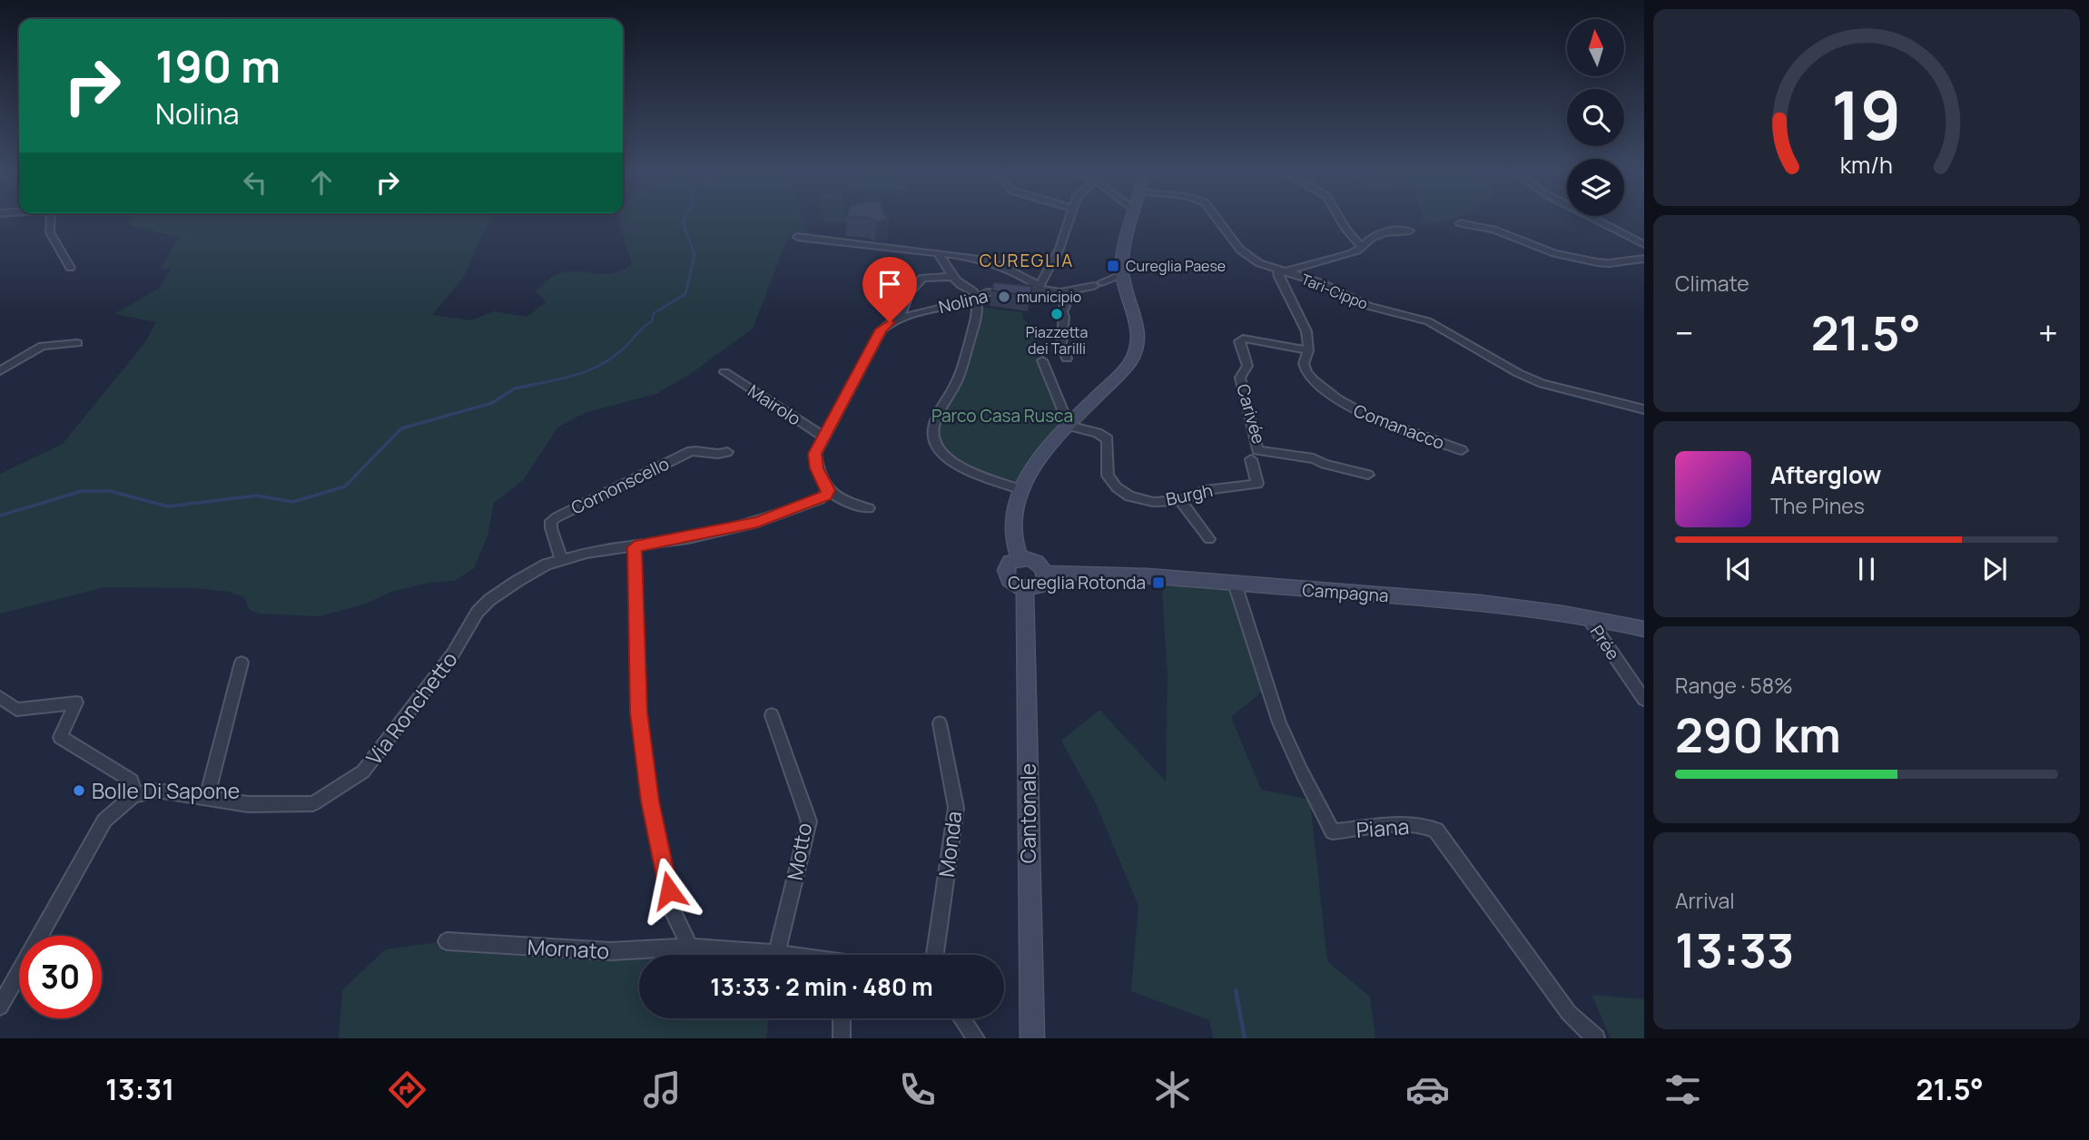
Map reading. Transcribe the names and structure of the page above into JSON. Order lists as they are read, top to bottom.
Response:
{
  "streets": {
    "street": [
      "Tarì-Cippo",
      "Nolina",
      "Mairolo",
      "Carivée",
      "Comanacco",
      "Cornonscello",
      "Burgh",
      "Campagna",
      "Prée",
      "Via Ronchetto",
      "Cantonale",
      "Piana",
      "Monda",
      "Motto",
      "Mornato"
    ]
  },
  "crossings": [
    ["Tarì-Cippo", "Comanacco"],
    ["Nolina", "Mairolo"],
    ["Carivée", "Comanacco"],
    ["Cornonscello", "Via Ronchetto"],
    ["Campagna", "Prée"],
    ["Campagna", "Cantonale"],
    ["Campagna", "Piana"],
    ["Motto", "Mornato"]
  ],
  "districts": ["CUREGLIA"],
  "parks": ["Parco Casa Rusca"],
  "places": {
    "transit": ["Cureglia Paese", "Cureglia Rotonda"],
    "other": ["municipio", "Piazzetta dei Tarilli", "Bolle Di Sapone"]
  },
  "north": "top",
  "page": {
    "turn": ["190 m", "Nolina"],
    "tile": [
      "Climate",
      ["Range · 58%", "290 km"],
      ["Arrival", "13:33"]
    ],
    "heat": ["−", "21.5°", "+"],
    "song": ["Afterglow", "The Pines"],
    "limit": "30",
    "trip": "13:33 · 2 min · 480 m",
    "tabs": ["13:31", "21.5°"],
    "gauge": ["19", "km/h"]
  }
}
